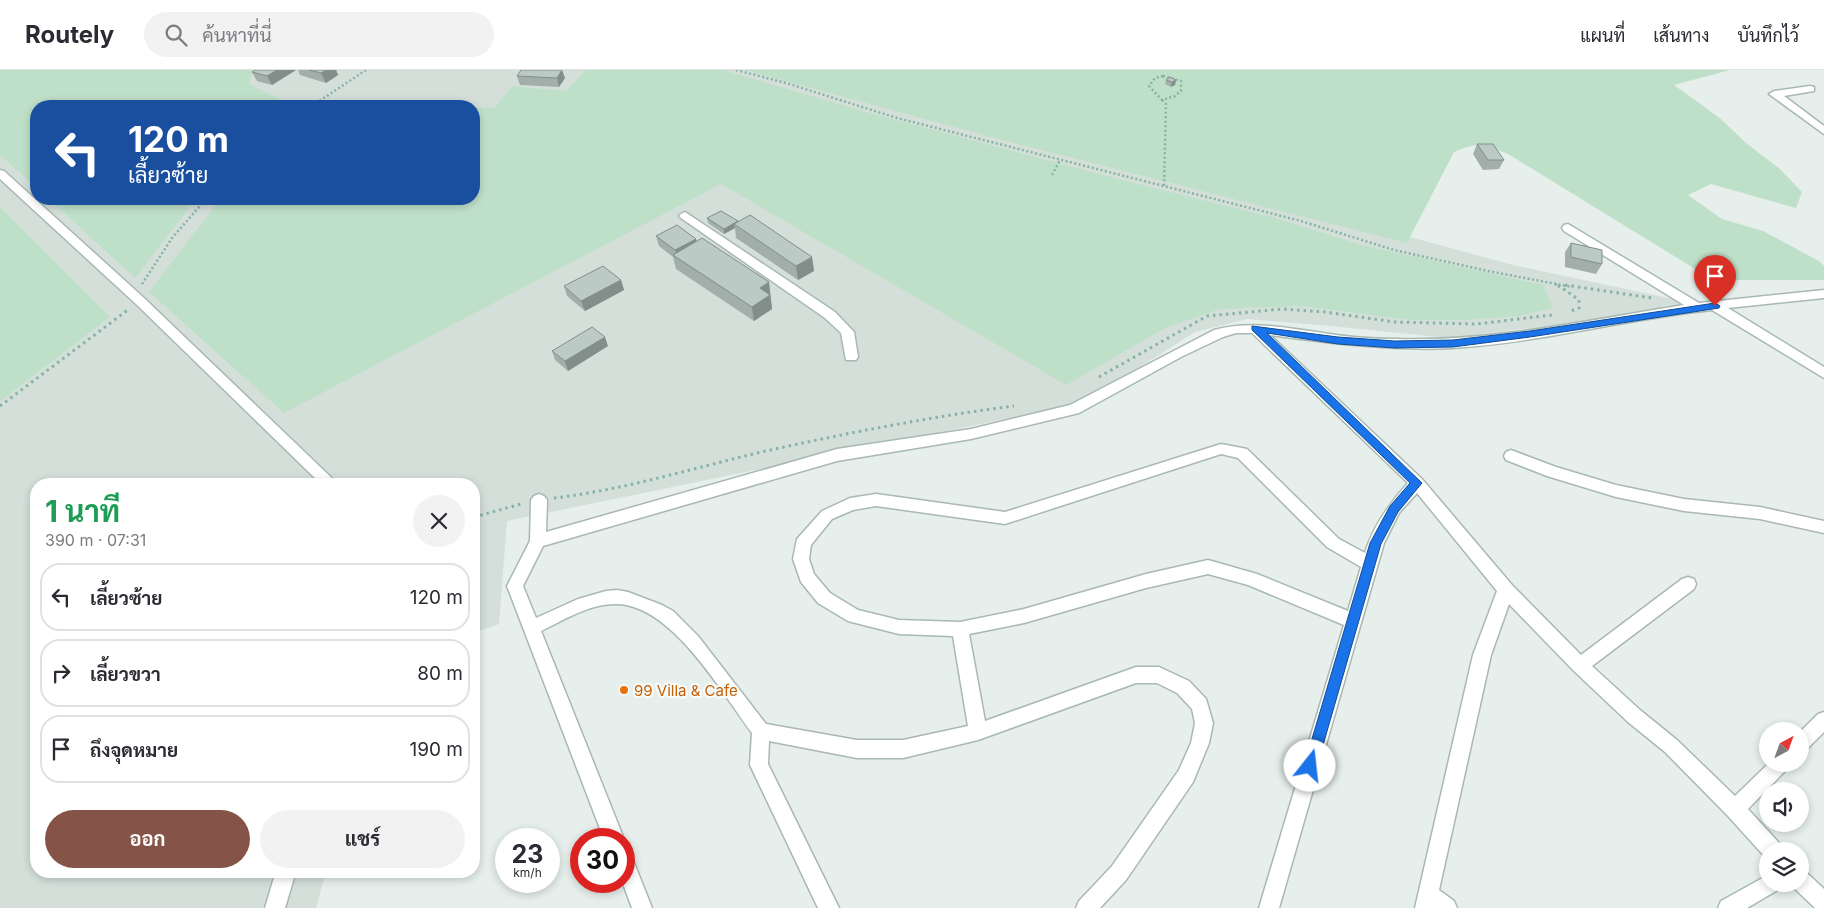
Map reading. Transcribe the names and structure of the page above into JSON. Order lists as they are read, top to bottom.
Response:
{
  "places": ["99 Villa & Cafe"],
  "north": "top right",
  "page": {
    "header": "Routely",
    "search": "ค้นหาที่นี่",
    "nav": ["แผนที่", "เส้นทาง", "บันทึกไว้"],
    "turn": ["120 m", "เลี้ยวซ้าย"],
    "heading": ["1 นาที", "390 m · 07:31"],
    "list": [
      {
        "name": "เลี้ยวซ้าย",
        "value": "120 m"
      },
      {
        "name": "เลี้ยวขวา",
        "value": "80 m"
      },
      {
        "name": "ถึงจุดหมาย",
        "value": "190 m"
      }
    ],
    "buttons": ["ออก", "แชร์"],
    "speed": "23 km/h",
    "limit": "30"
  }
}
